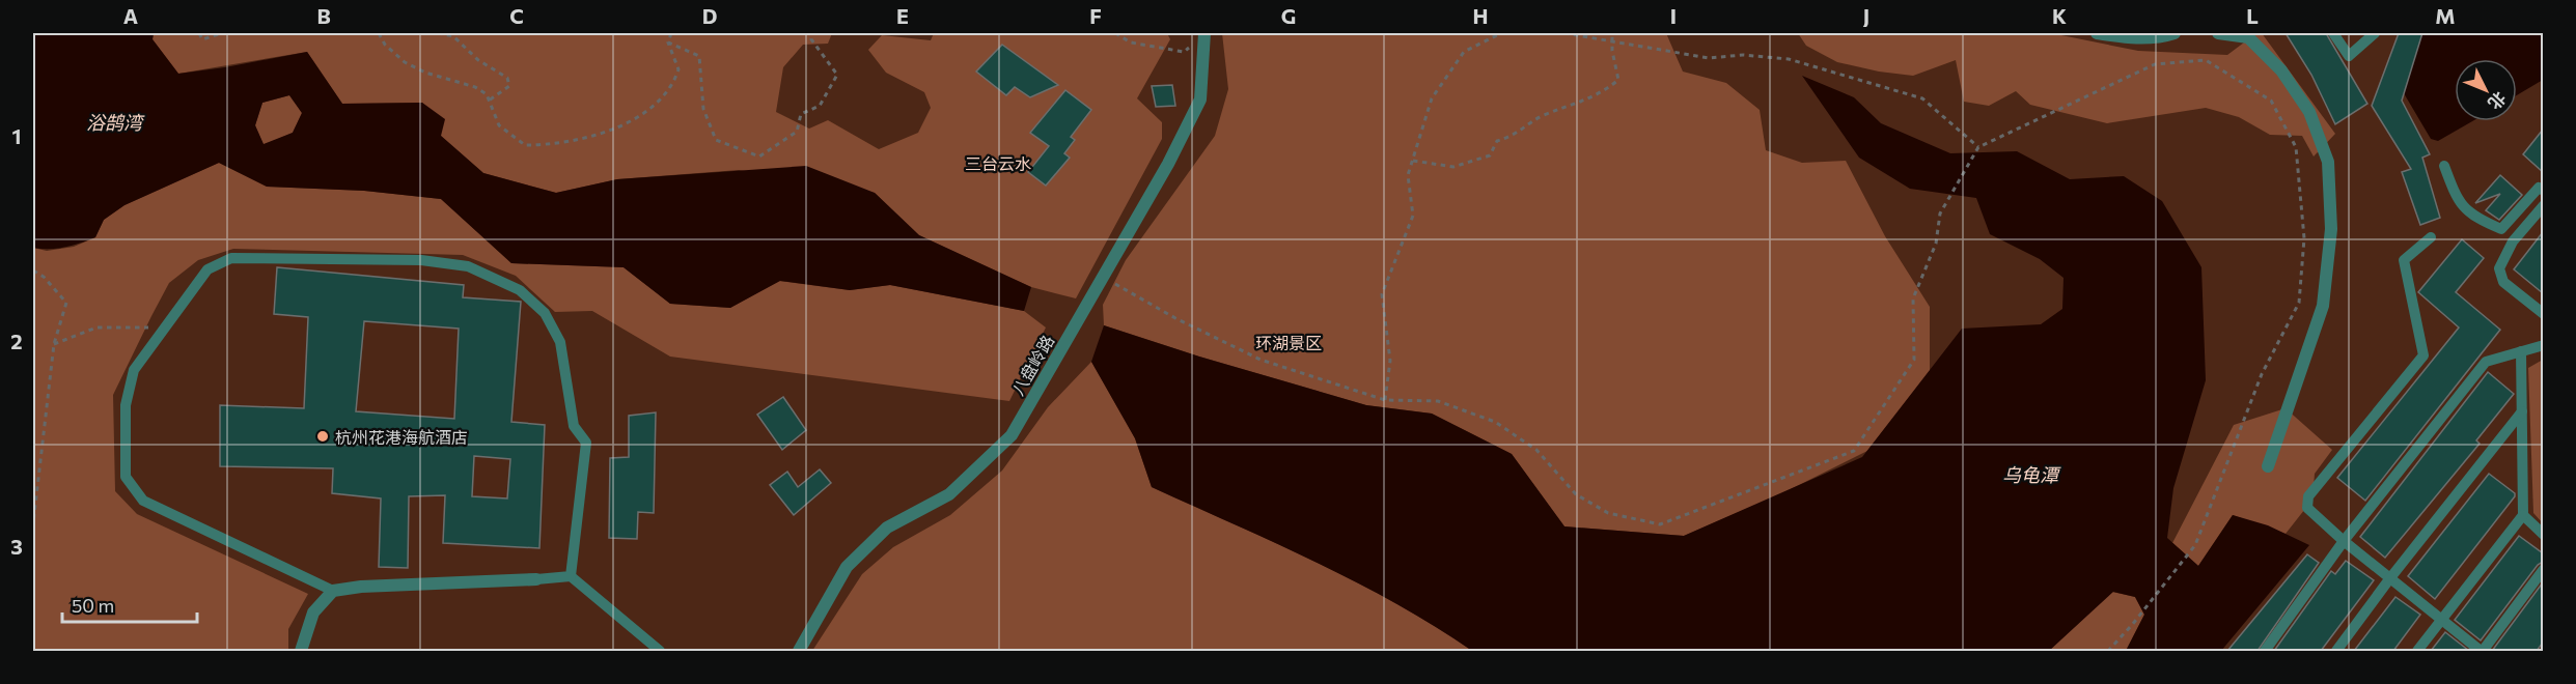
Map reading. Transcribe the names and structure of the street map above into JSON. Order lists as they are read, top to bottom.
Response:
{
  "streets": {
    "street": ["八盘岭路"]
  },
  "water": ["浴鹄湾", "乌龟潭"],
  "parks": ["三台云水", "环湖景区"],
  "places": ["杭州花港海航酒店"],
  "scale_bar": "50 m",
  "north": "bottom right",
  "grid": {
    "columns": [
      "A",
      "B",
      "C",
      "D",
      "E",
      "F",
      "G",
      "H",
      "I",
      "J",
      "K",
      "L",
      "M"
    ],
    "rows": ["1", "2", "3"]
  }
}
